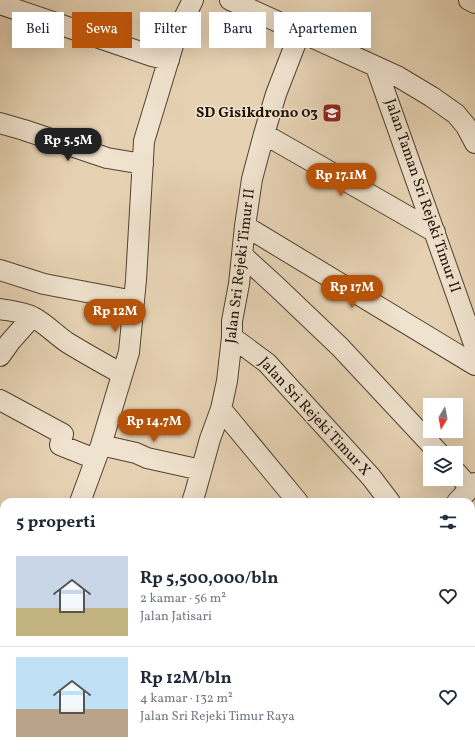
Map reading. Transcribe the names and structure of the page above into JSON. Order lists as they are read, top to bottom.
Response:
{
  "streets": {
    "street": ["Jalan Taman Sri Rejeki Timur II", "Jalan Sri Rejeki Timur II", "Jalan Sri Rejeki Timur X"]
  },
  "crossings": [
    ["Jalan Sri Rejeki Timur II", "Jalan Sri Rejeki Timur X"]
  ],
  "places": {
    "school or university": ["SD Gisikdrono 03"]
  },
  "north": "bottom",
  "page": {
    "chip": [
      "Beli",
      "Sewa",
      "Filter",
      "Baru",
      "Apartemen"
    ],
    "price": [
      "Rp 5.5M",
      "Rp 17.1M",
      "Rp 17M",
      "Rp 12M",
      "Rp 14.7M"
    ],
    "heading": "5 properti",
    "list": [
      {
        "name": "Rp 5,500,000/bln",
        "note": "2 kamar · 56 m² · Jalan Jatisari"
      },
      {
        "name": "Rp 12M/bln",
        "note": "4 kamar · 132 m² · Jalan Sri Rejeki Timur Raya"
      }
    ]
  }
}
